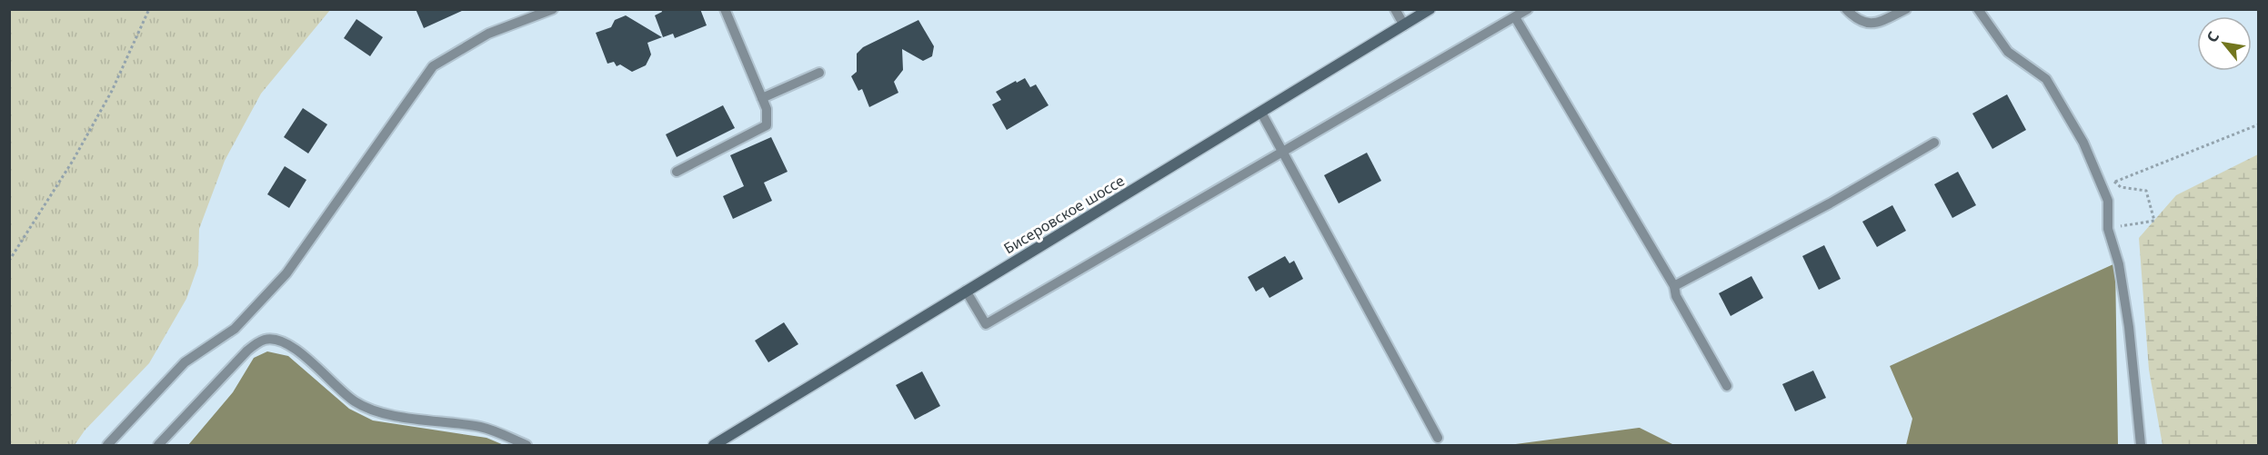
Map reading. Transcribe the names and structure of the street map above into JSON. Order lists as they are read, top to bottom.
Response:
{
  "streets": {
    "main road": ["Бисеровское шоссе"]
  },
  "north": "top left"
}
